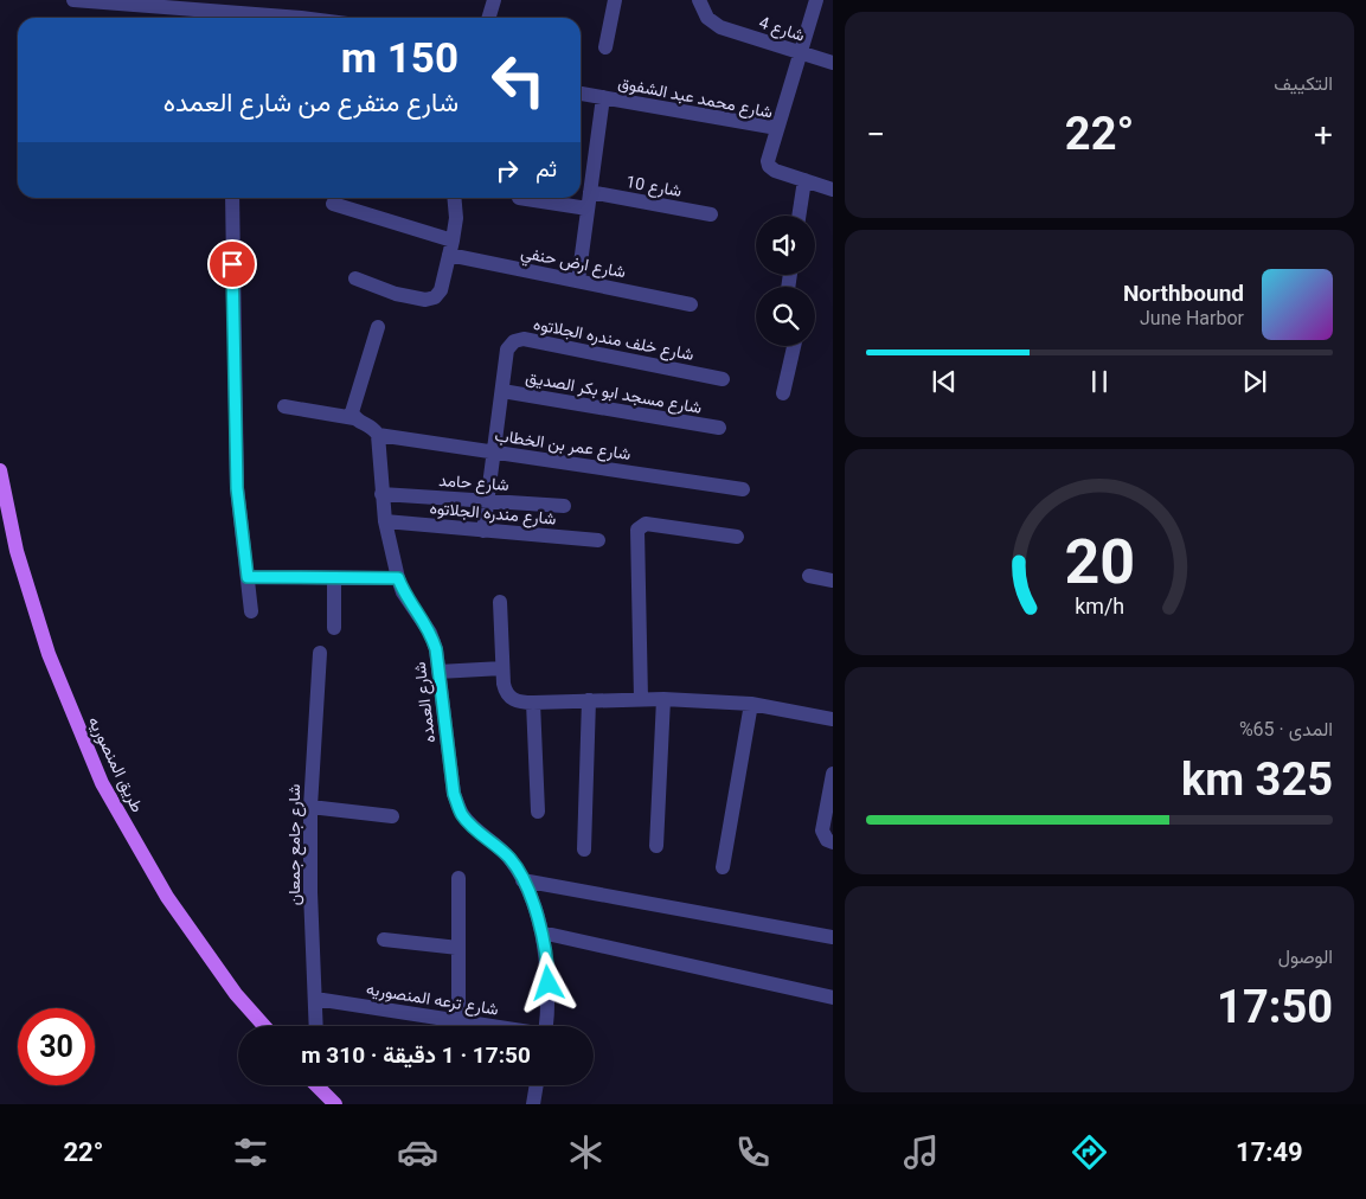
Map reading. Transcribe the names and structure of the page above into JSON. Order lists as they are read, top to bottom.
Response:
{
  "streets": {
    "main road": ["طريق المنصوريه"],
    "street": [
      "شارع 4",
      "شارع محمد عبد الشفوق",
      "شارع 10",
      "شارع ارض حنفي",
      "شارع خلف مندره الجلاتوه",
      "شارع مسجد ابو بكر الصديق",
      "شارع عمر بن الخطاب",
      "شارع حامد",
      "شارع مندره الجلاتوه",
      "شارع العمده",
      "شارع جامع جمعان",
      "شارع ترعه المنصوريه"
    ]
  },
  "crossings": [
    ["شارع خلف مندره الجلاتوه", "شارع مسجد ابو بكر الصديق"],
    ["شارع خلف مندره الجلاتوه", "شارع عمر بن الخطاب"],
    ["شارع خلف مندره الجلاتوه", "شارع حامد"],
    ["شارع خلف مندره الجلاتوه", "شارع مندره الجلاتوه"],
    ["شارع عمر بن الخطاب", "شارع العمده"],
    ["شارع حامد", "شارع العمده"],
    ["شارع مندره الجلاتوه", "شارع العمده"],
    ["شارع جامع جمعان", "شارع ترعه المنصوريه"]
  ],
  "page": {
    "tile": [
      "التكييف",
      ["المدى · 65%", "325 km"],
      ["الوصول", "17:50"]
    ],
    "turn": ["150 m", "شارع متفرع من شارع العمده"],
    "heat": ["−", "22°", "+"],
    "then": "ثم",
    "song": ["Northbound", "June Harbor"],
    "limit": "30",
    "trip": "17:50 · 1 دقيقة · 310 m",
    "tabs": ["17:49", "22°"],
    "gauge": ["20", "km/h"]
  }
}
